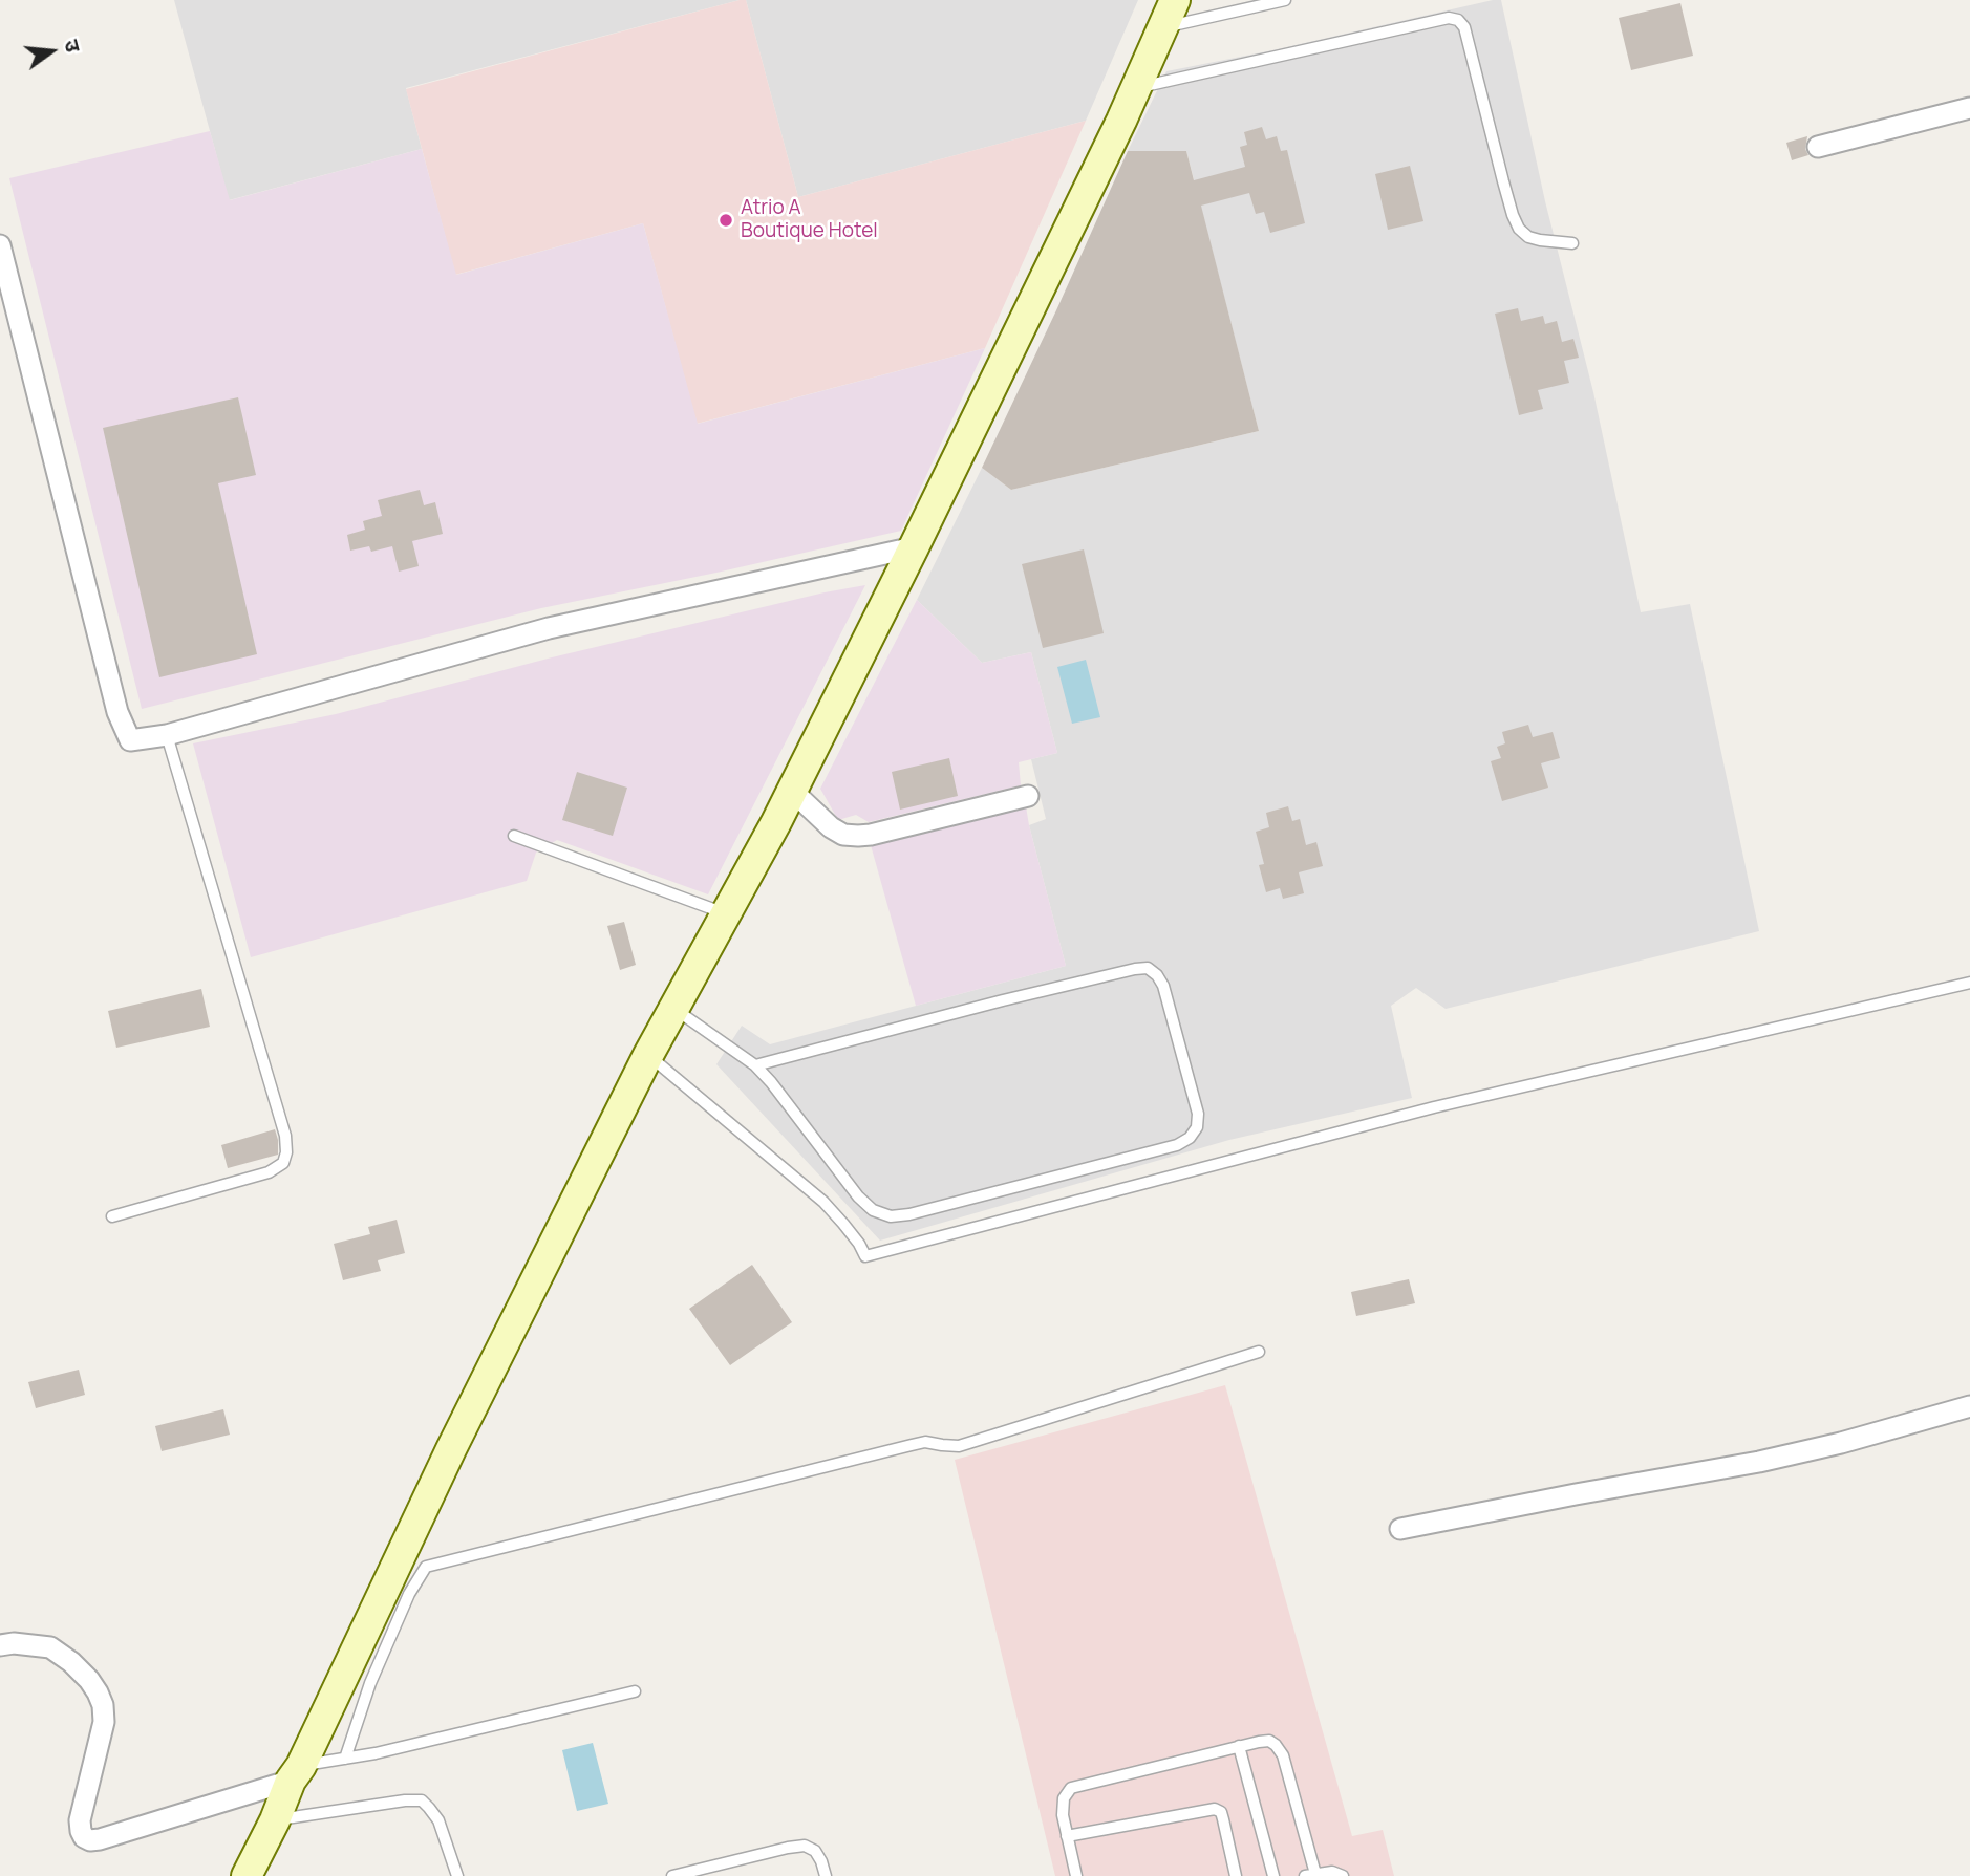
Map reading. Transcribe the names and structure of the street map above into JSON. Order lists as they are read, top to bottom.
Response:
{
  "places": ["Atrio A Boutique Hotel"],
  "north": "right"
}
